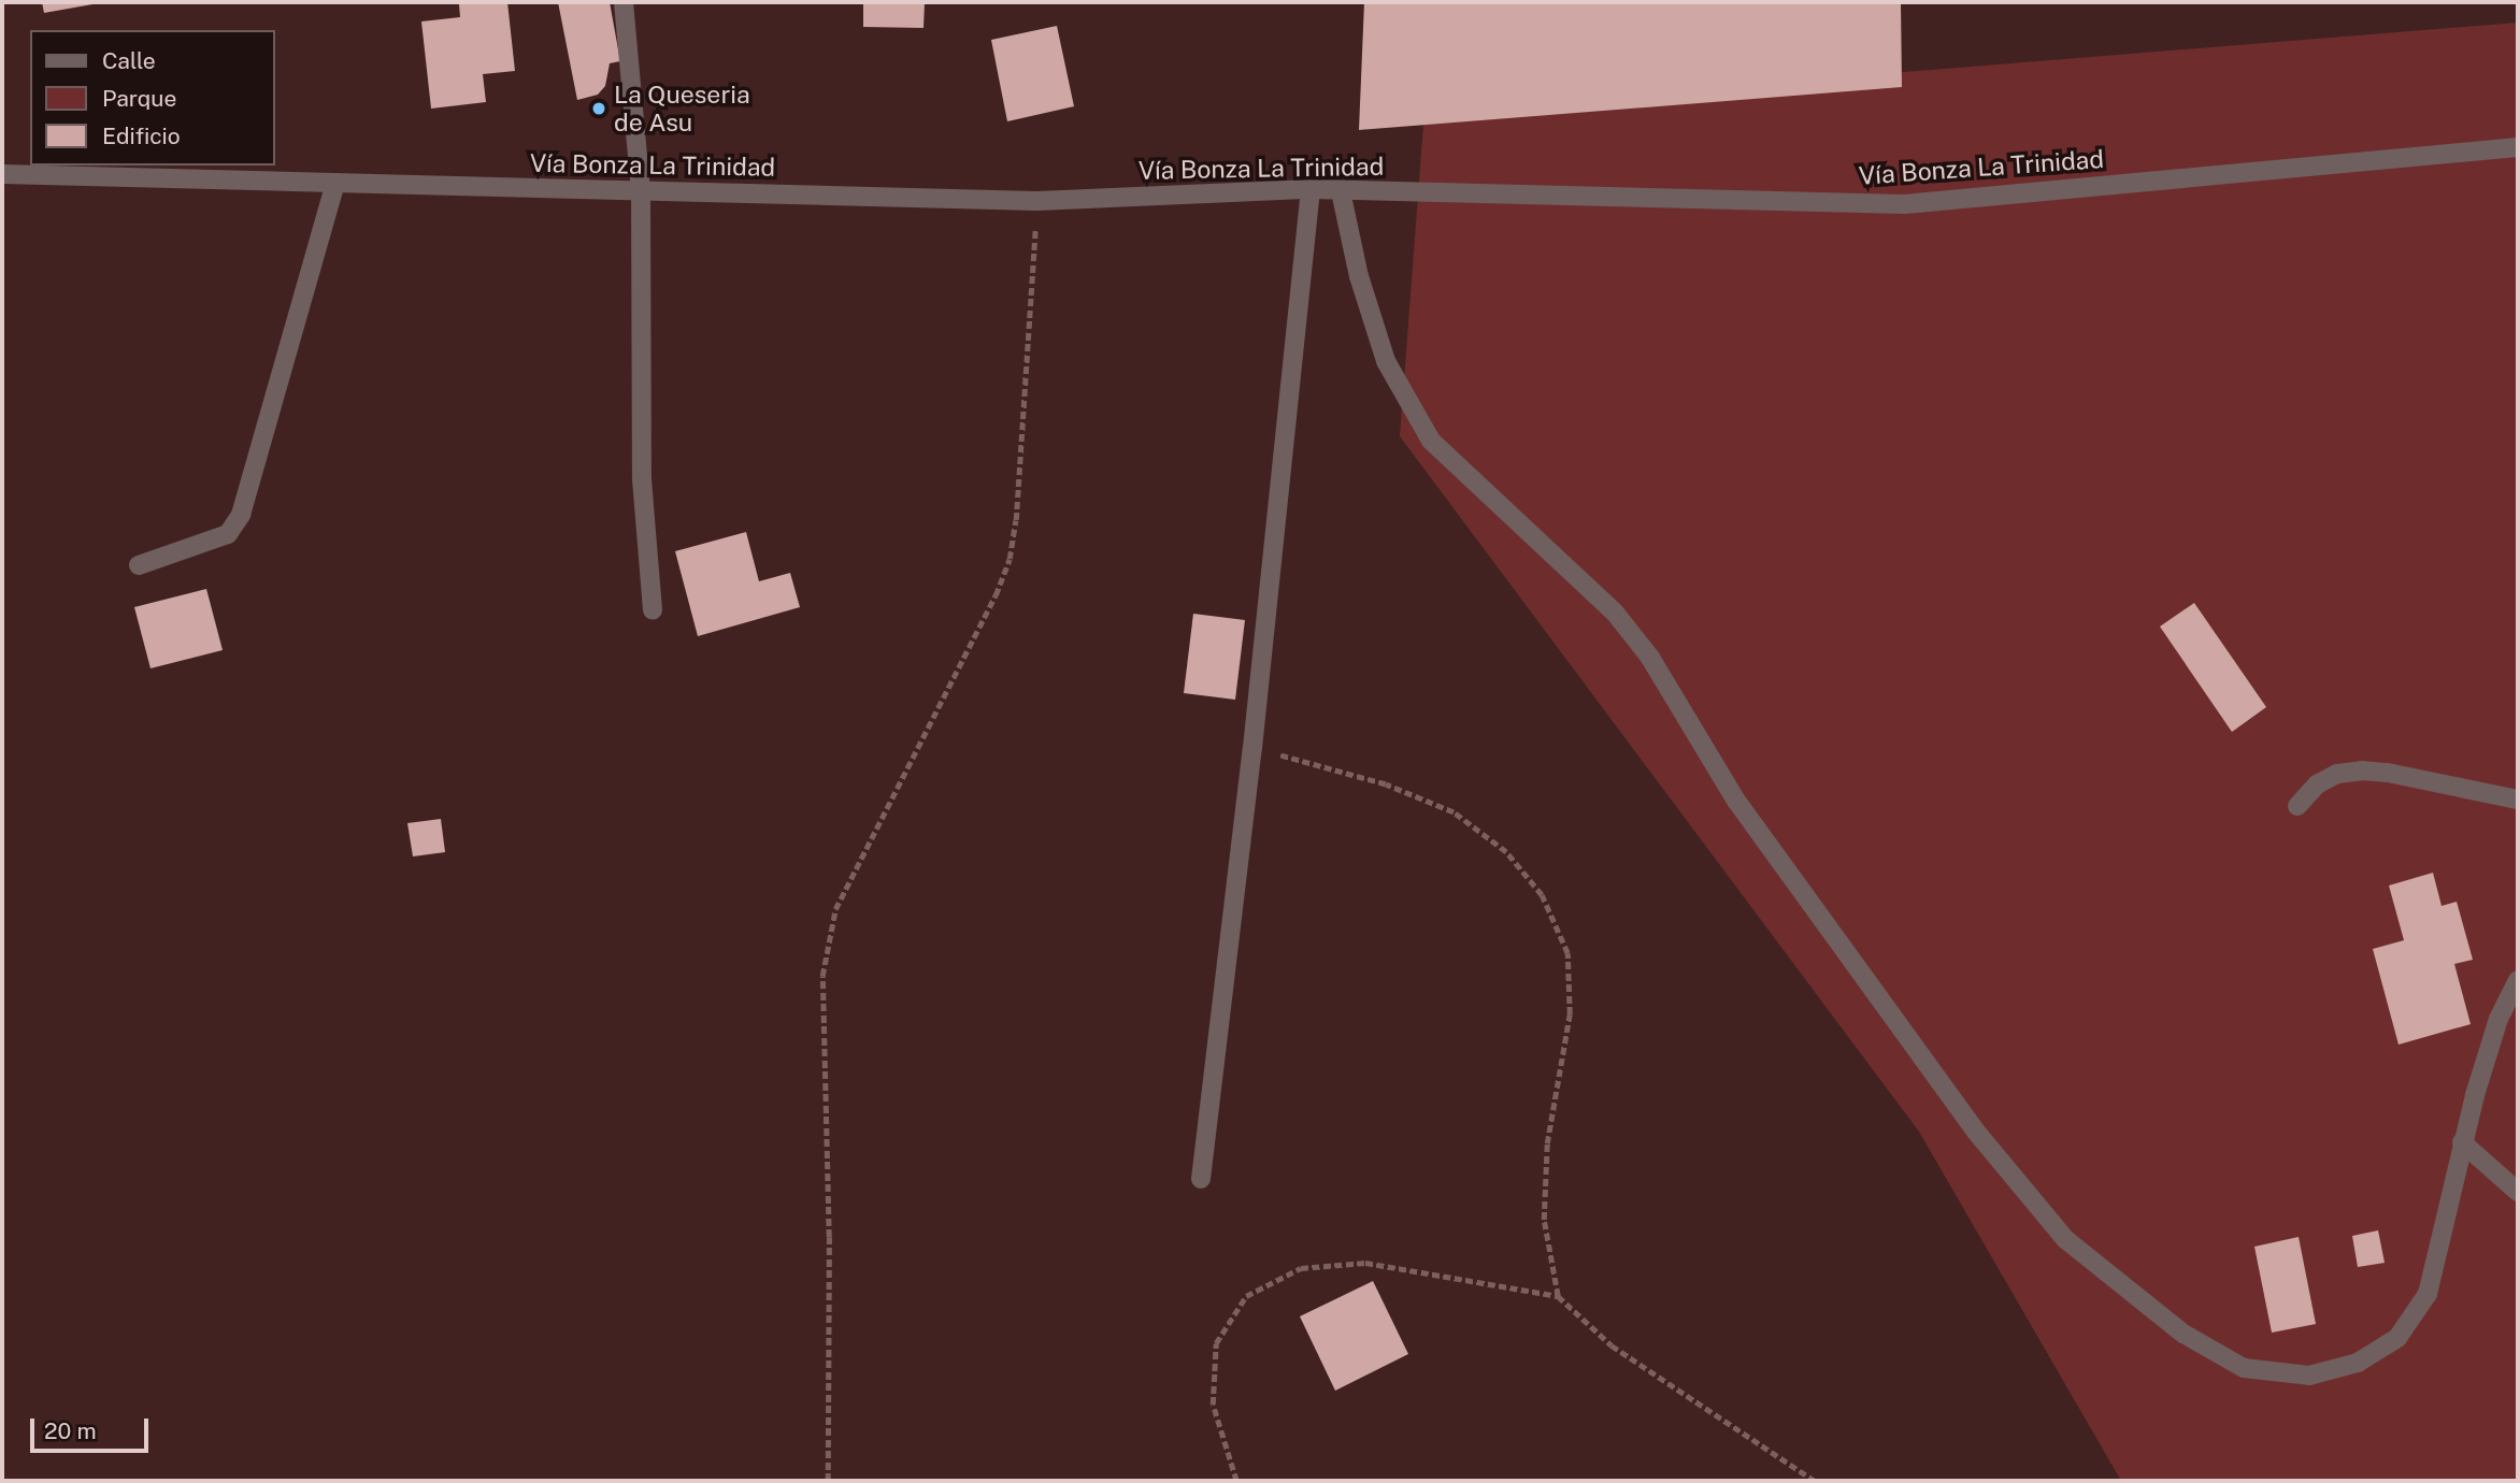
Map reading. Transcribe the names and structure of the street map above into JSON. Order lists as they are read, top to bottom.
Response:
{
  "streets": {
    "street": ["Vía Bonza La Trinidad"]
  },
  "places": ["La Queseria de Asu"],
  "legend": ["Calle", "Parque", "Edificio"],
  "scale_bar": "20 m"
}
